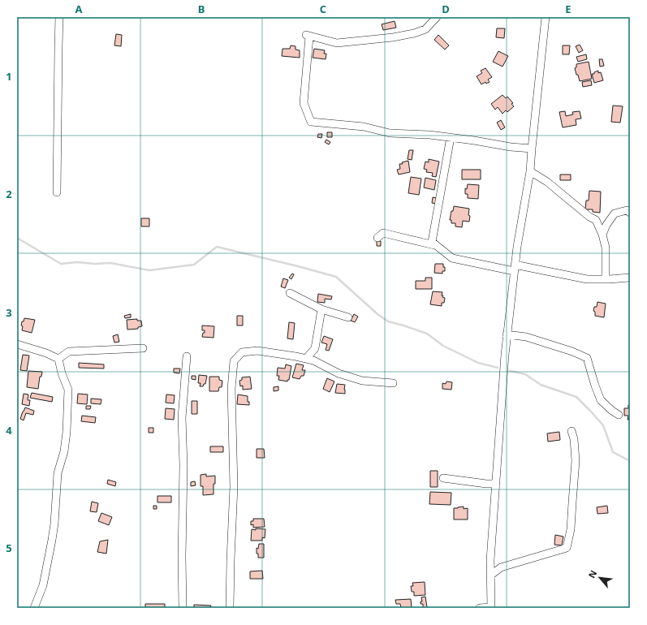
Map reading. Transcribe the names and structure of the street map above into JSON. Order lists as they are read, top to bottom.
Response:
{
  "north": "top left",
  "grid": {
    "columns": [
      "A",
      "B",
      "C",
      "D",
      "E"
    ],
    "rows": [
      "1",
      "2",
      "3",
      "4",
      "5"
    ]
  }
}
